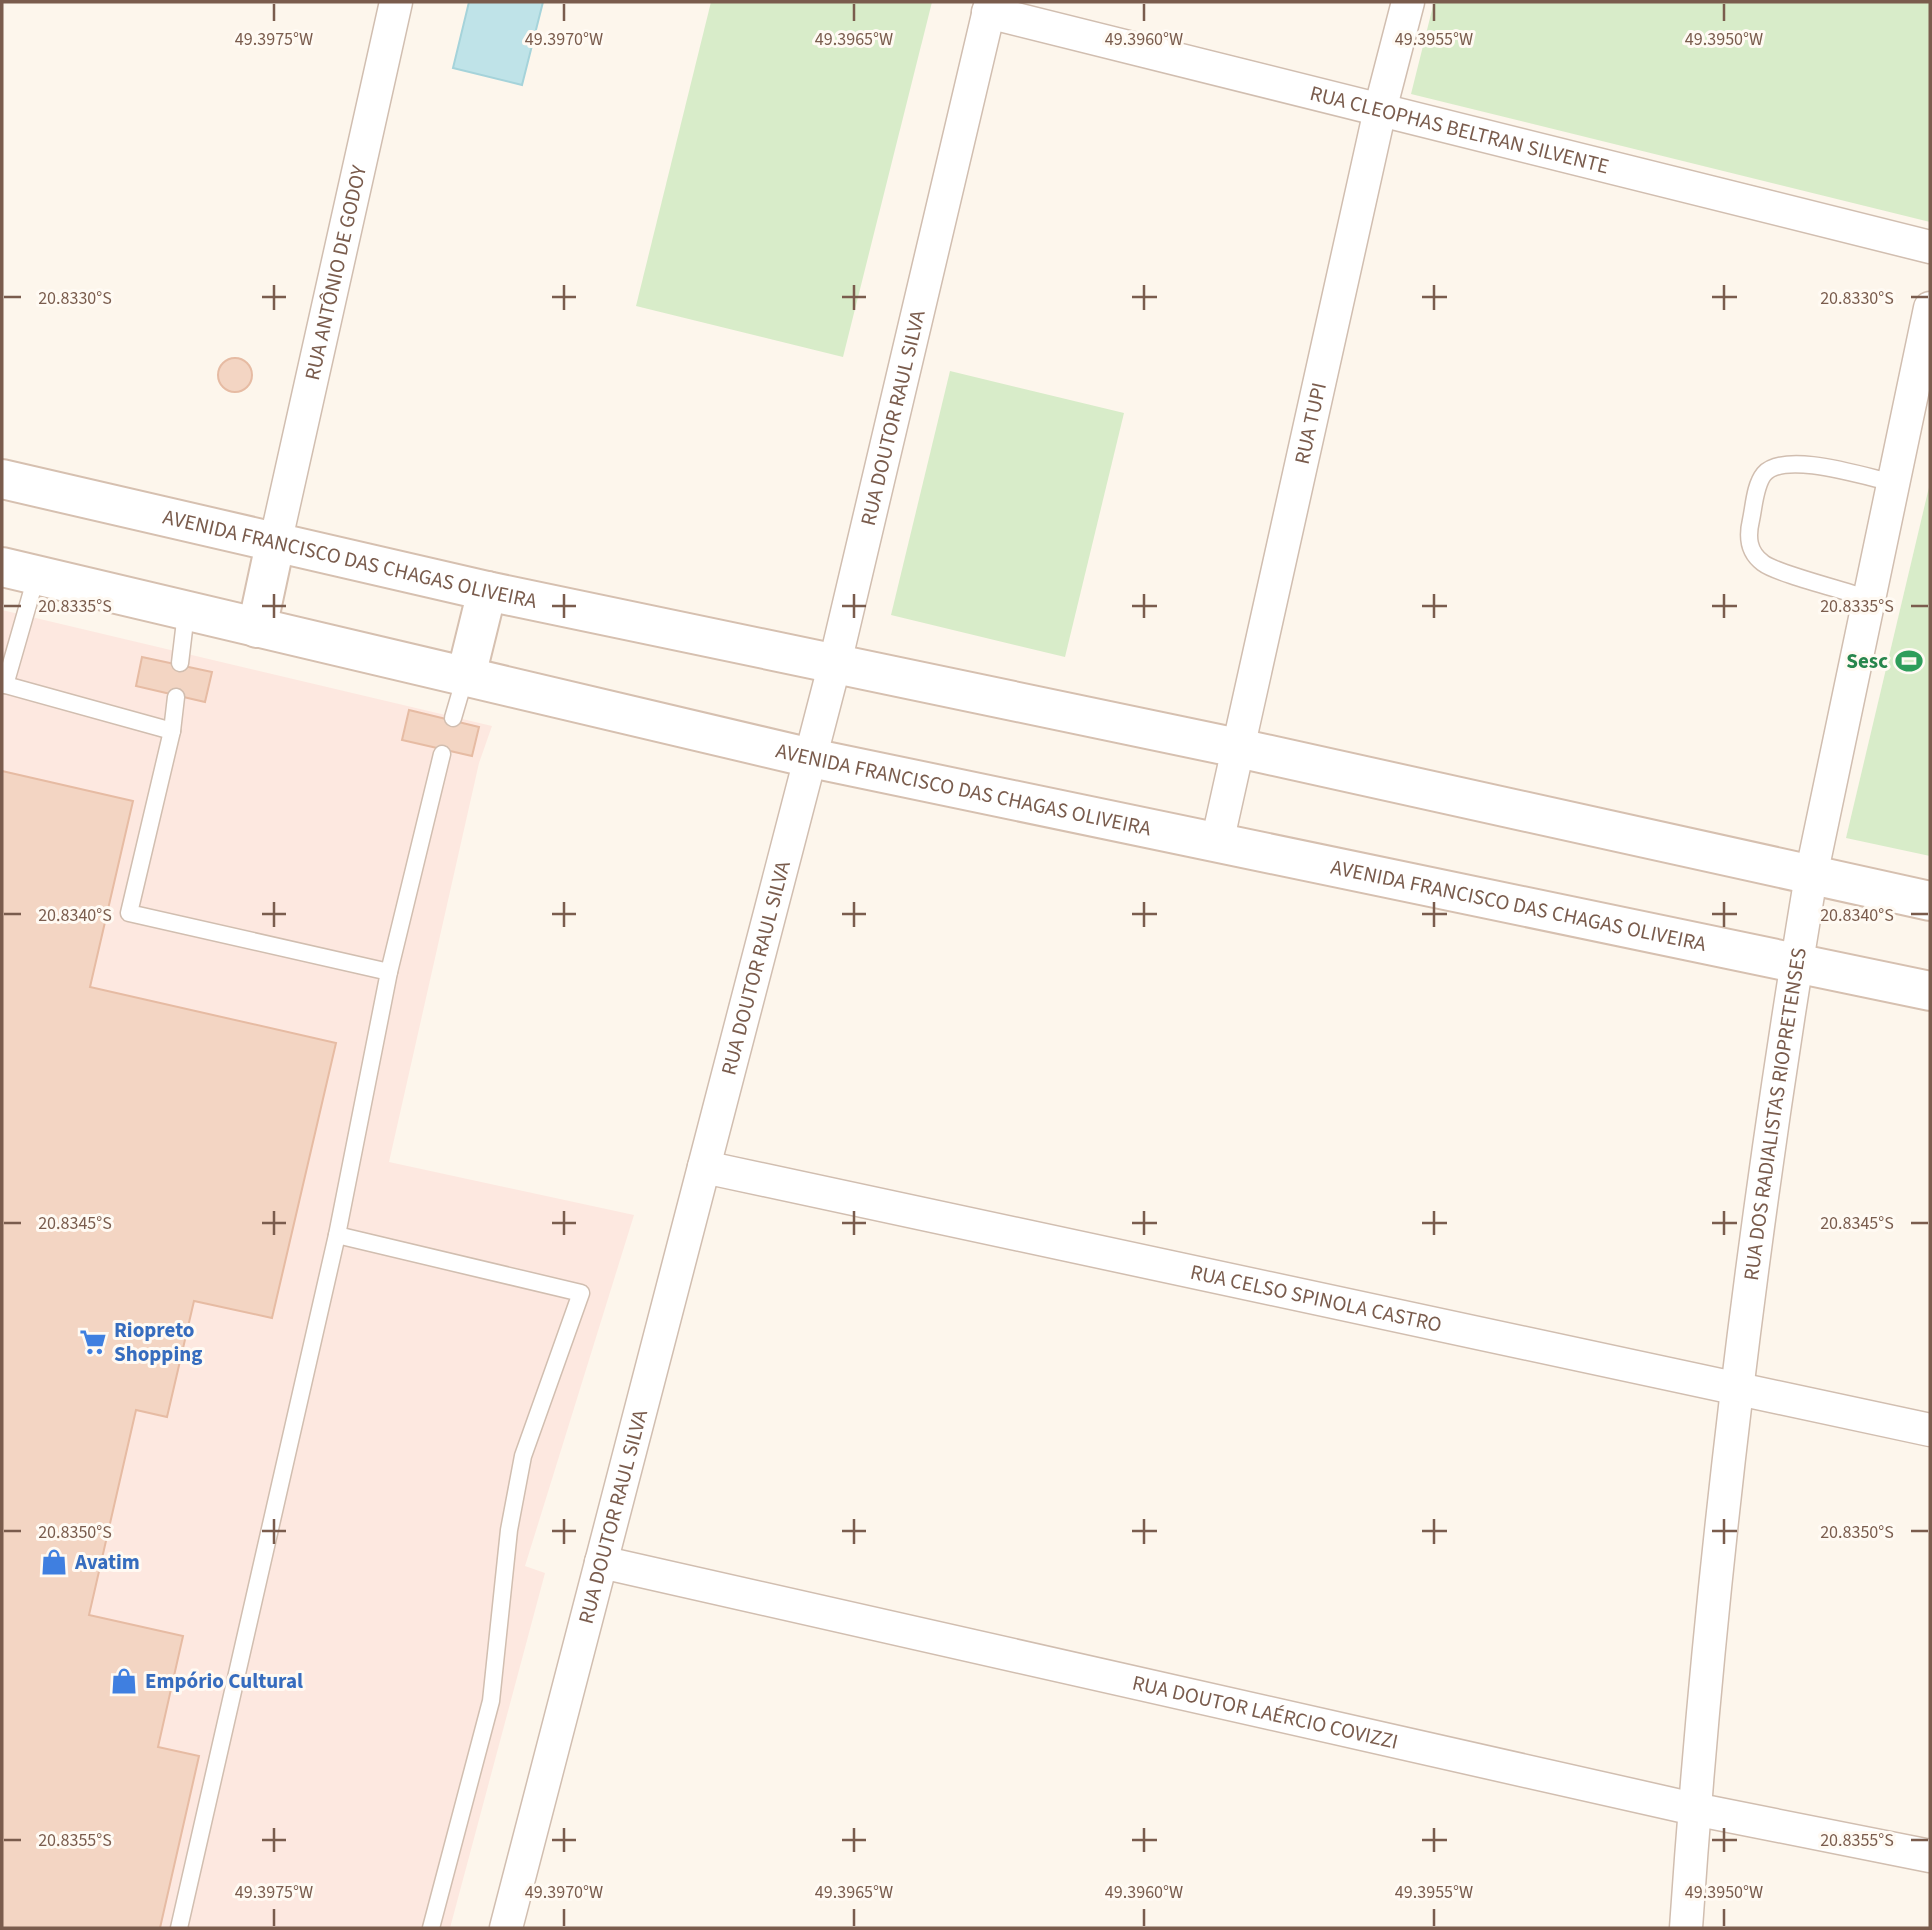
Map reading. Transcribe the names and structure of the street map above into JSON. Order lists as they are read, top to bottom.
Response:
{
  "streets": {
    "main road": ["AVENIDA FRANCISCO DAS CHAGAS OLIVEIRA"],
    "street": [
      "RUA CLEOPHAS BELTRAN SILVENTE",
      "RUA ANTÔNIO DE GODOY",
      "RUA DOUTOR RAUL SILVA",
      "RUA TUPI",
      "RUA DOS RADIALISTAS RIOPRETENSES",
      "RUA CELSO SPINOLA CASTRO",
      "RUA DOUTOR LAÉRCIO COVIZZI"
    ]
  },
  "crossings": [
    ["RUA CLEOPHAS BELTRAN SILVENTE", "RUA DOUTOR RAUL SILVA"],
    ["RUA CLEOPHAS BELTRAN SILVENTE", "RUA TUPI"],
    ["RUA ANTÔNIO DE GODOY", "AVENIDA FRANCISCO DAS CHAGAS OLIVEIRA"],
    ["RUA DOUTOR RAUL SILVA", "AVENIDA FRANCISCO DAS CHAGAS OLIVEIRA"],
    ["RUA DOUTOR RAUL SILVA", "RUA CELSO SPINOLA CASTRO"],
    ["RUA DOUTOR RAUL SILVA", "RUA DOUTOR LAÉRCIO COVIZZI"],
    ["RUA TUPI", "AVENIDA FRANCISCO DAS CHAGAS OLIVEIRA"],
    ["AVENIDA FRANCISCO DAS CHAGAS OLIVEIRA", "RUA DOS RADIALISTAS RIOPRETENSES"],
    ["RUA DOS RADIALISTAS RIOPRETENSES", "RUA CELSO SPINOLA CASTRO"],
    ["RUA DOS RADIALISTAS RIOPRETENSES", "RUA DOUTOR LAÉRCIO COVIZZI"]
  ],
  "places": {
    "sports": ["Sesc"],
    "supermarket": ["Riopreto Shopping"],
    "shop": ["Avatim", "Empório Cultural"]
  },
  "coordinates": [
    "49.3975°W",
    "49.3970°W",
    "49.3965°W",
    "49.3960°W",
    "49.3955°W",
    "49.3950°W",
    "20.8330°S",
    "20.8335°S",
    "20.8340°S",
    "20.8345°S",
    "20.8350°S",
    "20.8355°S"
  ]
}
